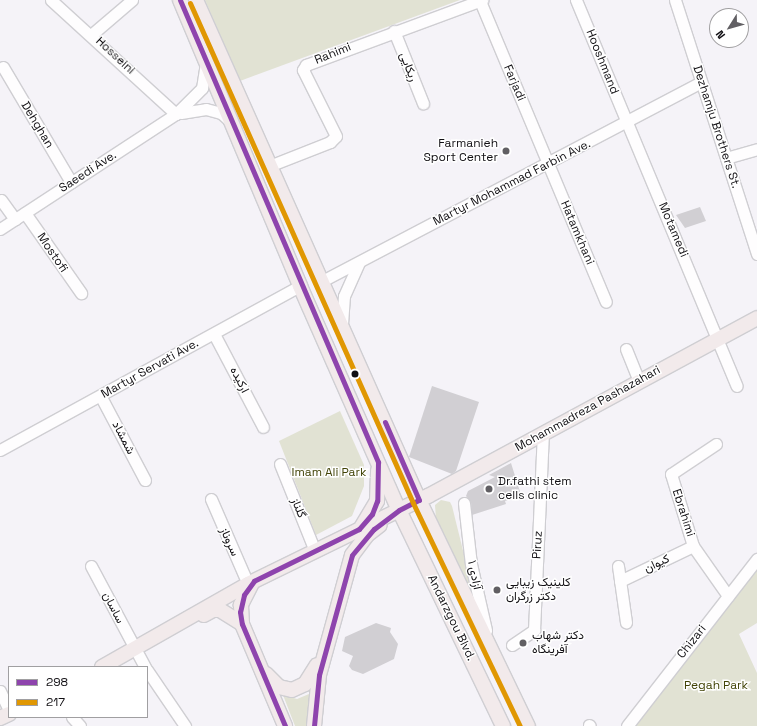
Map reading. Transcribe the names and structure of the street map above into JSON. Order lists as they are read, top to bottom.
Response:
{
  "streets": {
    "main road": ["Mohammadreza Pashazahari", "Andarzgou Blvd."],
    "street": [
      "Rahimi",
      "Hosseini",
      "Hooshmand",
      "ریکایی",
      "Farjadi",
      "Dehghan",
      "Dezhamju Brothers St.",
      "Saeedi Ave.",
      "Martyr Mohammad Farbin Ave.",
      "Motamedi",
      "Hatamkhani",
      "Mostofi",
      "Martyr Servati Ave.",
      "ارکیده",
      "شمشاد",
      "گلناز",
      "Ebrahimi",
      "سروناز",
      "Piruz",
      "کیوان",
      "آزادی ۱",
      "ساسان",
      "Chizari"
    ]
  },
  "crossings": [
    ["Rahimi", "ریکایی"],
    ["Rahimi", "Farjadi"],
    ["Rahimi", "Andarzgou Blvd."],
    ["Hosseini", "Saeedi Ave."],
    ["Hooshmand", "Martyr Mohammad Farbin Ave."],
    ["Hooshmand", "Motamedi"],
    ["Farjadi", "Martyr Mohammad Farbin Ave."],
    ["Farjadi", "Hatamkhani"],
    ["Dehghan", "Saeedi Ave."],
    ["Dezhamju Brothers St.", "Martyr Mohammad Farbin Ave."],
    ["Saeedi Ave.", "Mostofi"],
    ["Saeedi Ave.", "Andarzgou Blvd."],
    ["Martyr Mohammad Farbin Ave.", "Motamedi"],
    ["Martyr Mohammad Farbin Ave.", "Hatamkhani"],
    ["Martyr Mohammad Farbin Ave.", "Andarzgou Blvd."],
    ["Motamedi", "Mohammadreza Pashazahari"],
    ["Martyr Servati Ave.", "ارکیده"],
    ["Martyr Servati Ave.", "شمشاد"],
    ["Martyr Servati Ave.", "Andarzgou Blvd."],
    ["Mohammadreza Pashazahari", "Piruz"],
    ["Mohammadreza Pashazahari", "Andarzgou Blvd."],
    ["Ebrahimi", "کیوان"],
    ["Ebrahimi", "Chizari"],
    ["آزادی ۱", "Andarzgou Blvd."]
  ],
  "parks": ["Imam Ali Park", "Pegah Park"],
  "places": [
    "Farmanieh Sport Center",
    "Dr.fathi stem cells clinic",
    "کلینیک زیبایی دکتر زرگران",
    "دکتر شهاب آفرینگاه"
  ],
  "lines": ["transit line 298", "transit line 217"],
  "legend": ["298", "217"],
  "north": "bottom left"
}
